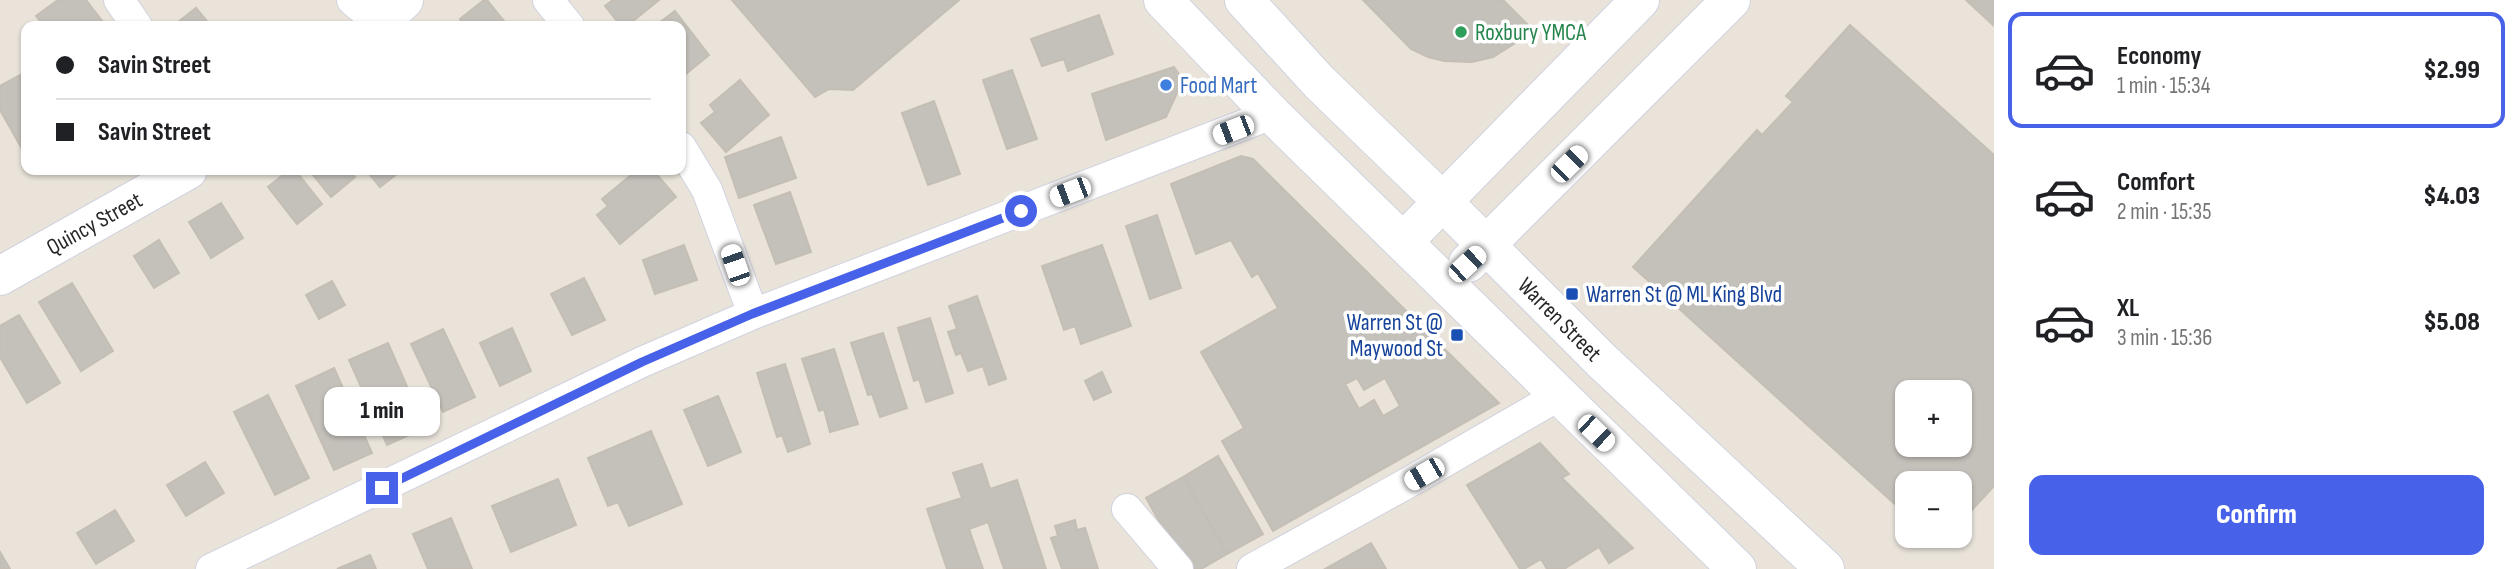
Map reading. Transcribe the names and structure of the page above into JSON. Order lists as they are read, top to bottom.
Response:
{
  "streets": {
    "main road": ["Quincy Street", "Warren Street"]
  },
  "places": {
    "other": ["Roxbury YMCA", "Food Mart"],
    "transit": ["Warren St @ ML King Blvd", "Warren St @ Maywood St"]
  },
  "page": {
    "list": [
      {
        "name": "Economy",
        "note": "1 min · 15:34",
        "value": "$2.99"
      },
      {
        "name": "Comfort",
        "note": "2 min · 15:35",
        "value": "$4.03"
      },
      {
        "name": "XL",
        "note": "3 min · 15:36",
        "value": "$5.08"
      }
    ],
    "banner": ["Savin Street", "Savin Street"],
    "map_buttons": ["+", "−"],
    "bubble": "1 min",
    "buttons": "Confirm"
  }
}
